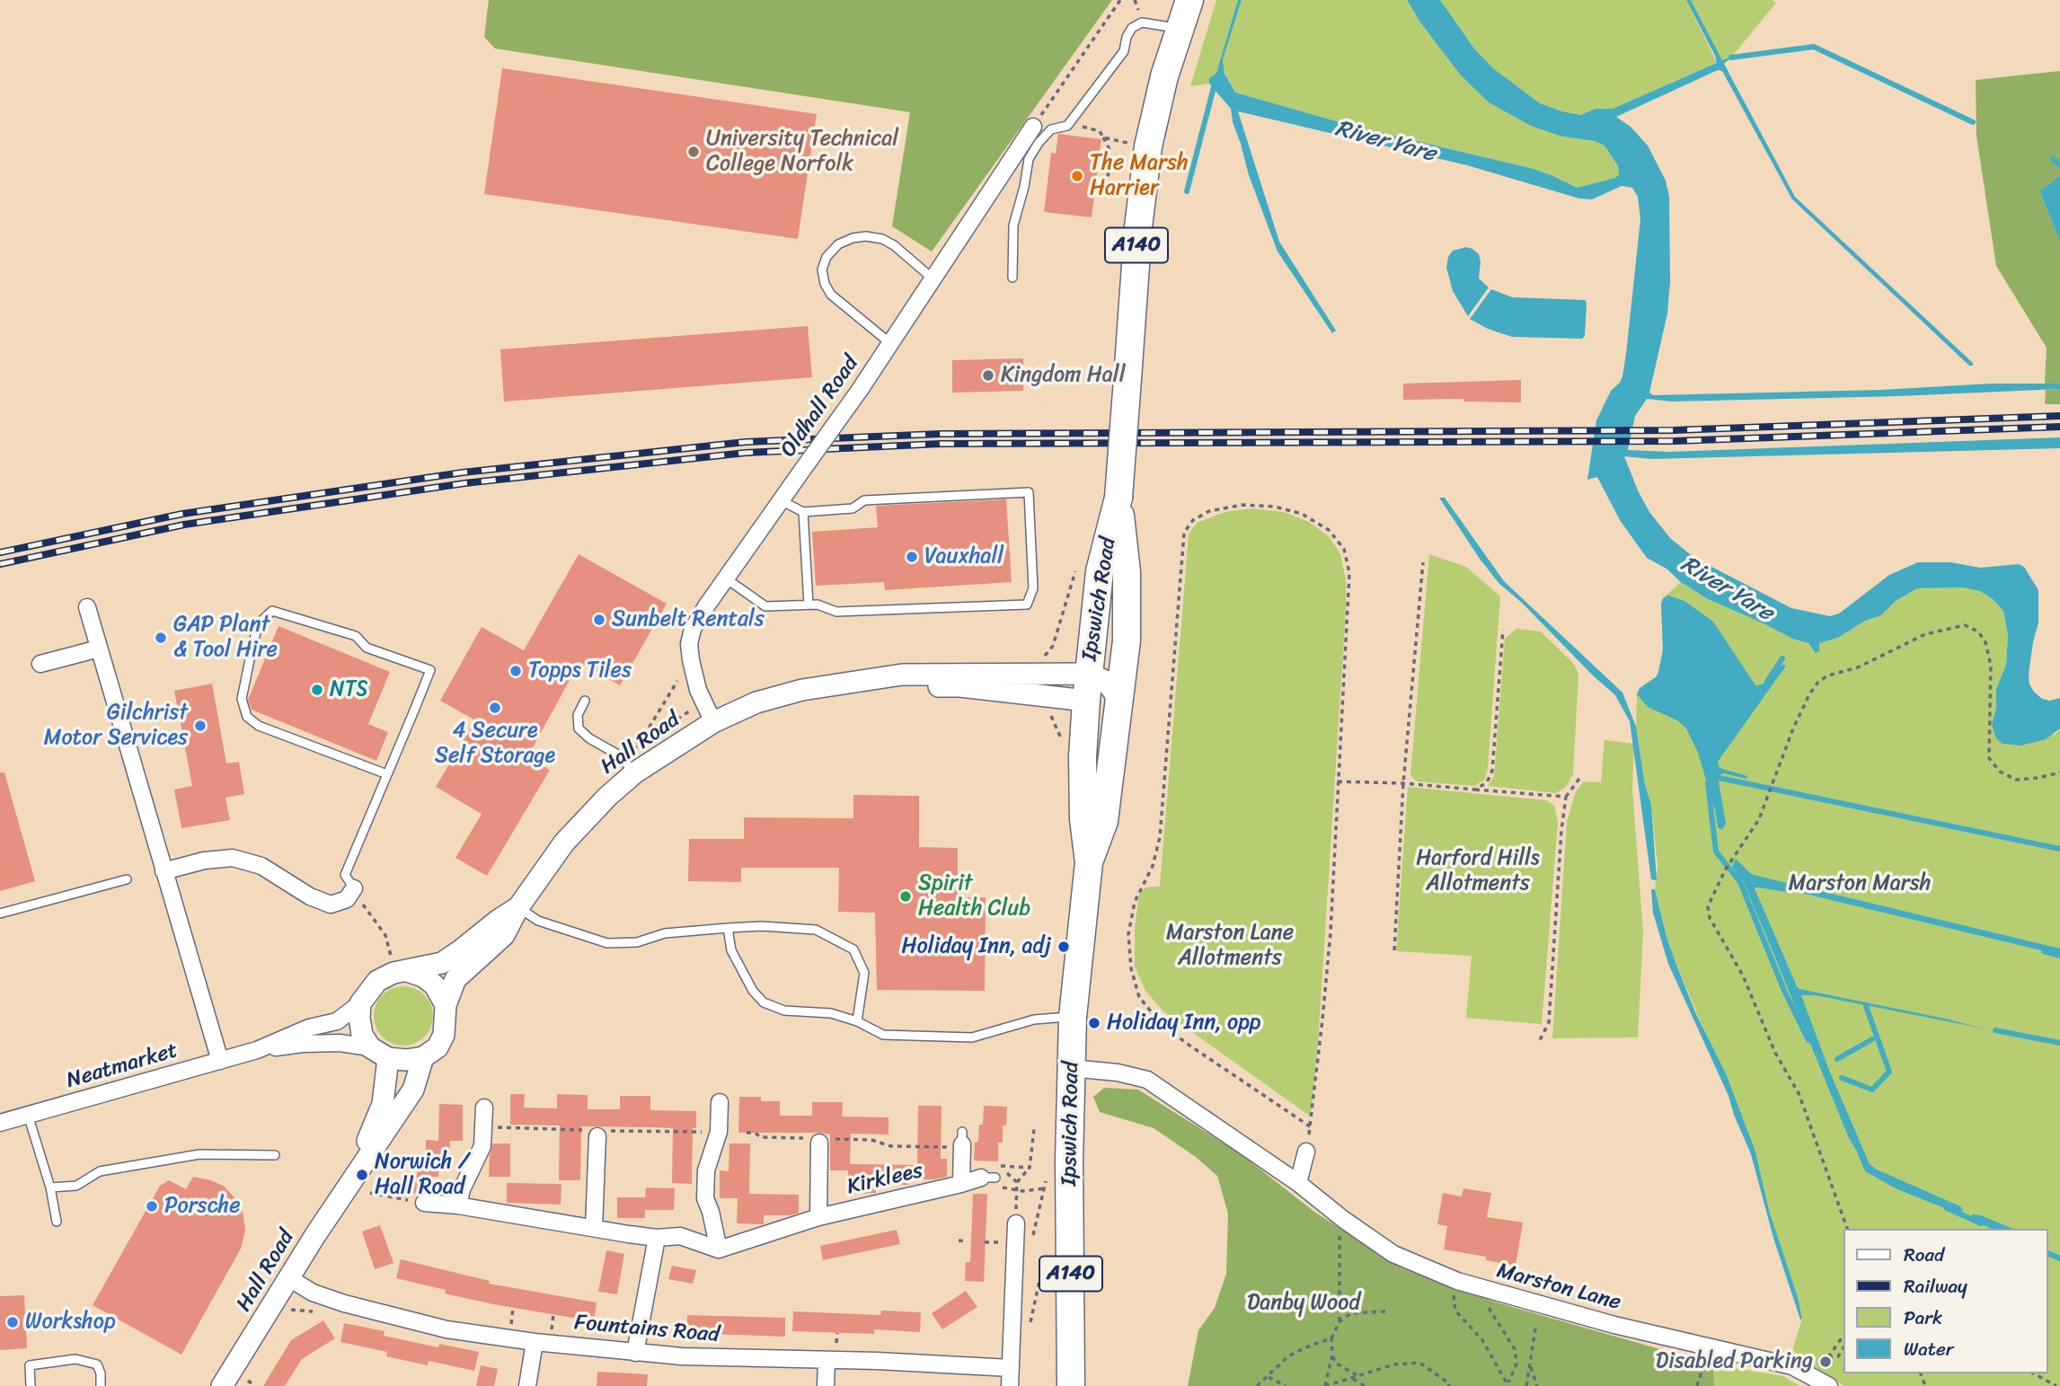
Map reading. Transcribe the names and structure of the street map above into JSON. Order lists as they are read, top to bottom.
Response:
{
  "streets": {
    "highway": ["A140", "Ipswich Road"],
    "street": [
      "Oldhall Road",
      "Hall Road",
      "Neatmarket",
      "Kirklees",
      "Marston Lane",
      "Fountains Road"
    ]
  },
  "crossings": [
    ["Oldhall Road", "Hall Road"],
    ["Ipswich Road", "Hall Road"],
    ["Ipswich Road", "Marston Lane"],
    ["Hall Road", "Neatmarket"],
    ["Hall Road", "Fountains Road"]
  ],
  "water": ["River Yare"],
  "parks": [
    "Harford Hills Allotments",
    "Marston Marsh",
    "Marston Lane Allotments",
    "Danby Wood"
  ],
  "places": [
    "University Technical College Norfolk",
    "The Marsh Harrier",
    "Kingdom Hall",
    "Vauxhall",
    "Sunbelt Rentals",
    "GAP Plant & Tool Hire",
    "Topps Tiles",
    "NTS",
    "4 Secure Self Storage",
    "Gilchrist Motor Services",
    "Spirit Health Club",
    "Holiday Inn, adj",
    "Holiday Inn, opp",
    "Norwich / Hall Road",
    "Porsche",
    "Workshop",
    "Disabled Parking"
  ],
  "legend": [
    "Road",
    "Railway",
    "Park",
    "Water"
  ]
}
